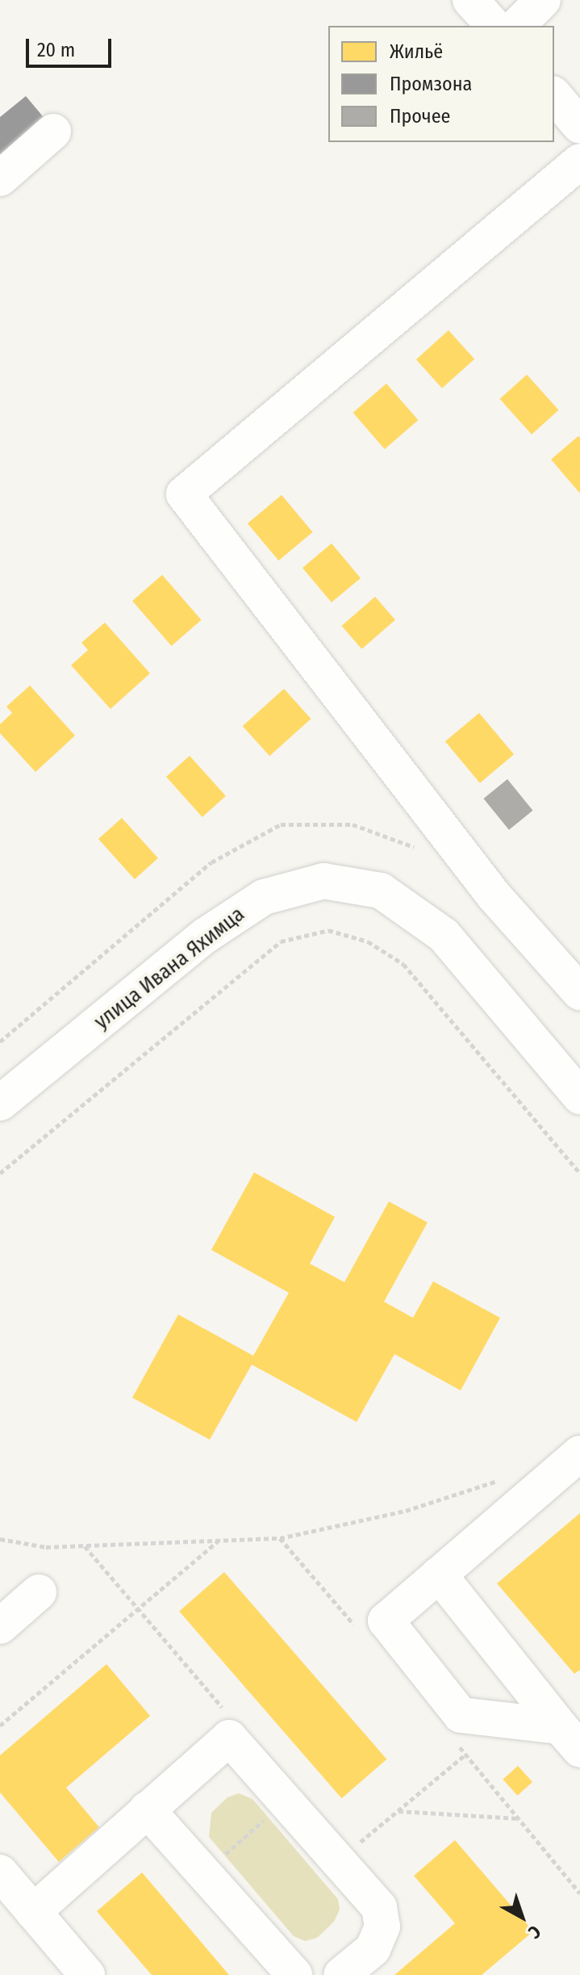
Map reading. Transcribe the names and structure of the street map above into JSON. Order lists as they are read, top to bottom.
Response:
{
  "streets": {
    "street": ["улица Ивана Яхимца"]
  },
  "legend": ["Жильё", "Промзона", "Прочее"],
  "scale_bar": "20 m",
  "north": "bottom right"
}
